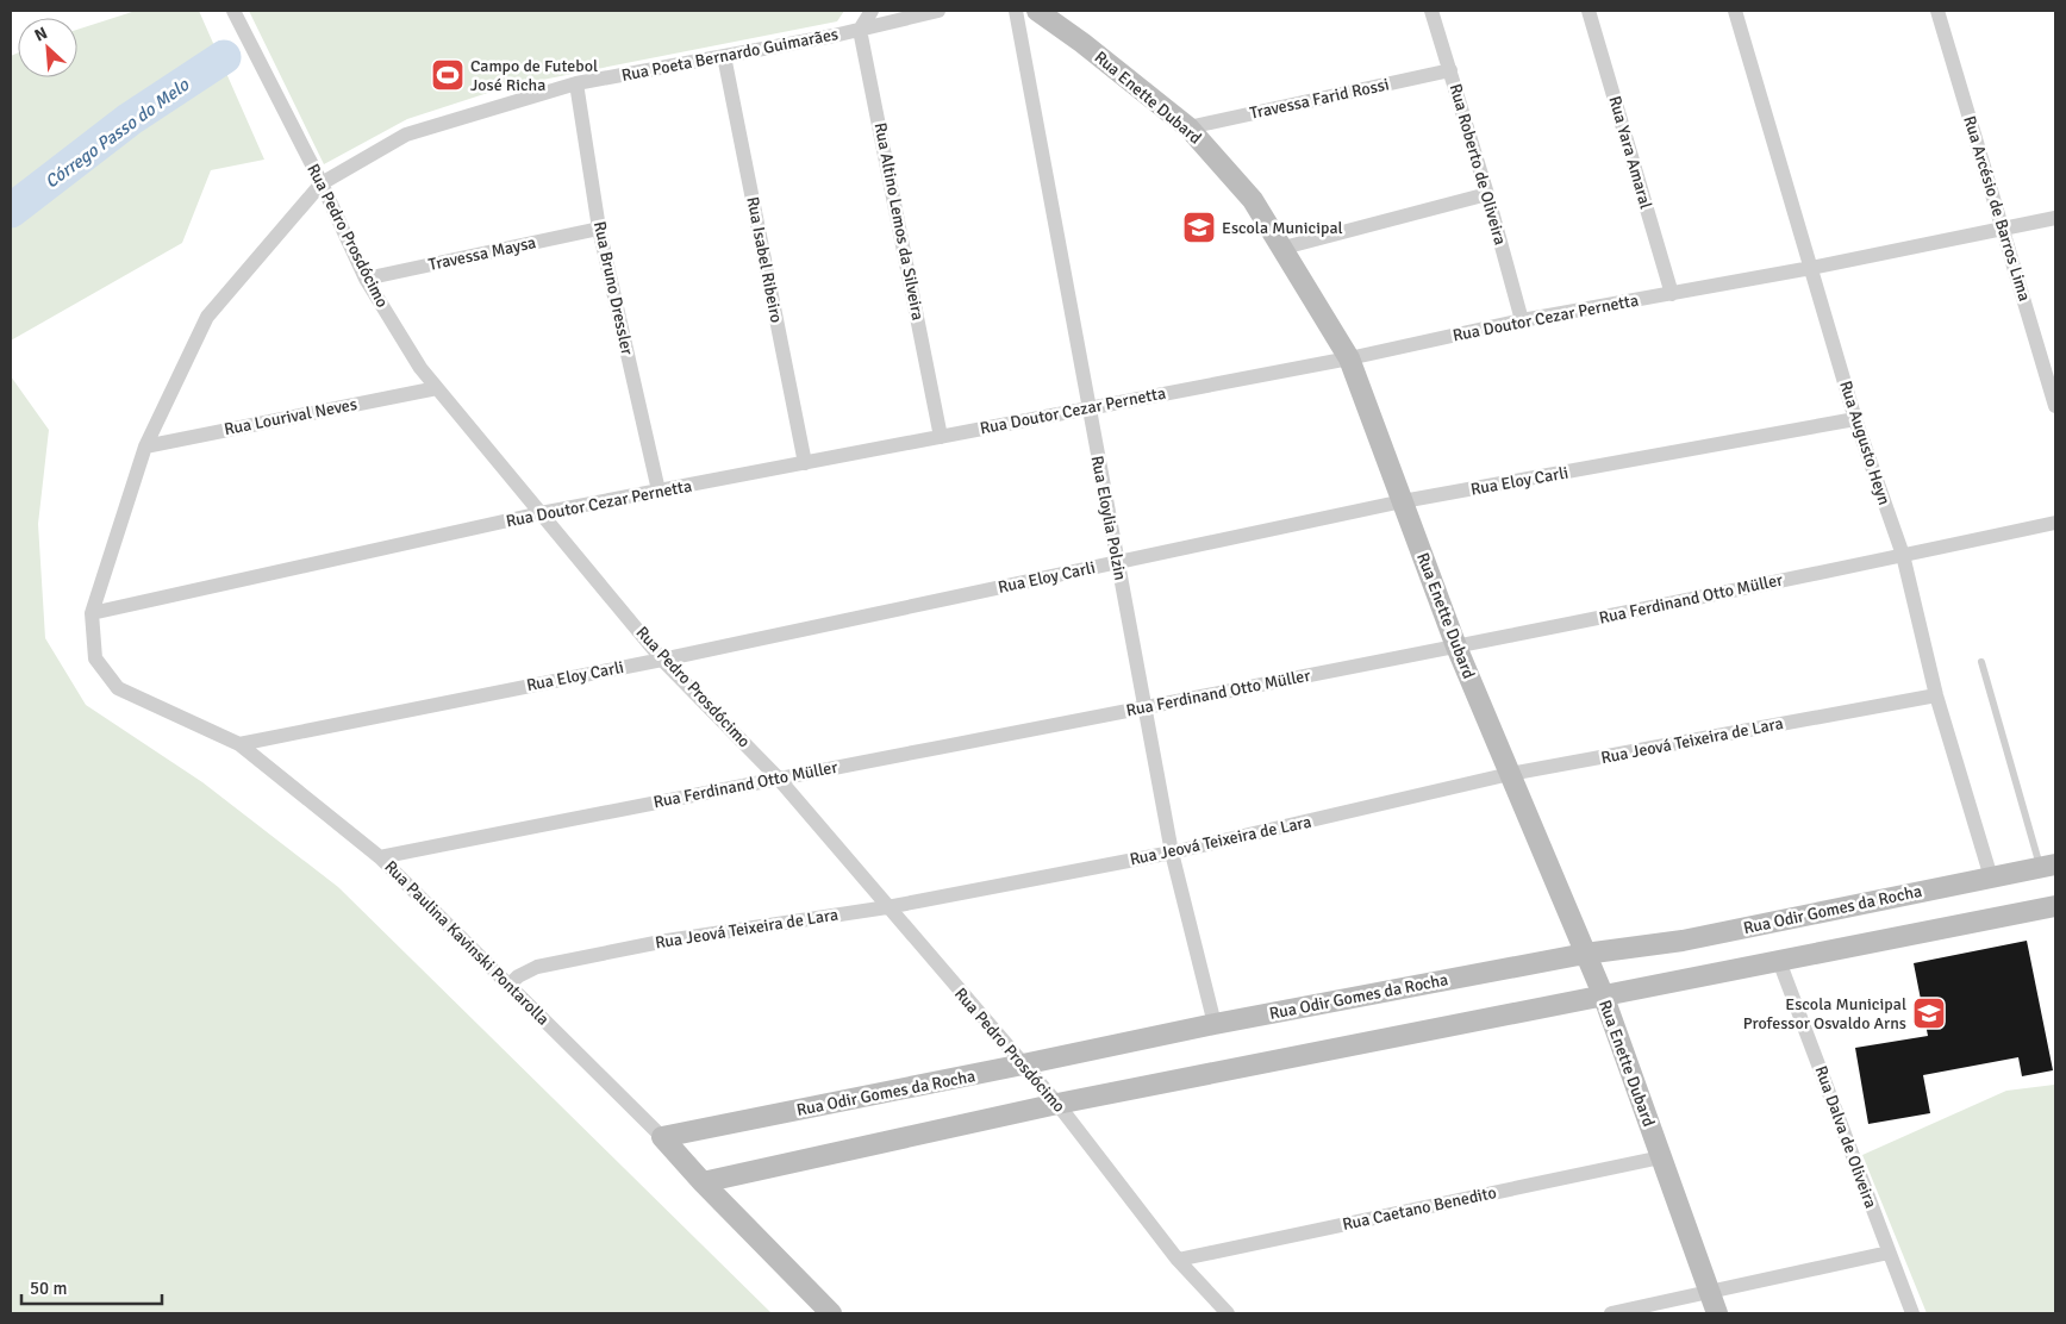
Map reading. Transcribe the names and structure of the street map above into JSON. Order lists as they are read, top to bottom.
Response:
{
  "streets": {
    "street": [
      "Rua Poeta Bernardo Guimarães",
      "Rua Enette Dubard",
      "Travessa Farid Rossi",
      "Rua Yara Amaral",
      "Rua Roberto de Oliveira",
      "Rua Arcésio de Barros Lima",
      "Rua Altino Lemos da Silveira",
      "Rua Pedro Prosdócimo",
      "Travessa Maysa",
      "Rua Isabel Ribeiro",
      "Rua Bruno Dressler",
      "Rua Doutor Cezar Pernetta",
      "Rua Lourival Neves",
      "Rua Augusto Heyn",
      "Rua Eloy Carli",
      "Rua Eloylia Polzin",
      "Rua Ferdinand Otto Müller",
      "Rua Jeová Teixeira de Lara",
      "Rua Odir Gomes da Rocha",
      "Rua Paulina Kavinski Pontarolla",
      "Rua Dalva de Oliveira",
      "Rua Caetano Benedito"
    ]
  },
  "crossings": [
    ["Rua Poeta Bernardo Guimarães", "Rua Altino Lemos da Silveira"],
    ["Rua Poeta Bernardo Guimarães", "Rua Pedro Prosdócimo"],
    ["Rua Poeta Bernardo Guimarães", "Rua Isabel Ribeiro"],
    ["Rua Poeta Bernardo Guimarães", "Rua Bruno Dressler"],
    ["Rua Poeta Bernardo Guimarães", "Rua Doutor Cezar Pernetta"],
    ["Rua Poeta Bernardo Guimarães", "Rua Lourival Neves"],
    ["Rua Poeta Bernardo Guimarães", "Rua Paulina Kavinski Pontarolla"],
    ["Rua Enette Dubard", "Travessa Farid Rossi"],
    ["Rua Enette Dubard", "Rua Doutor Cezar Pernetta"],
    ["Rua Enette Dubard", "Rua Eloy Carli"],
    ["Rua Enette Dubard", "Rua Ferdinand Otto Müller"],
    ["Rua Enette Dubard", "Rua Jeová Teixeira de Lara"],
    ["Rua Enette Dubard", "Rua Odir Gomes da Rocha"],
    ["Rua Enette Dubard", "Rua Caetano Benedito"],
    ["Travessa Farid Rossi", "Rua Roberto de Oliveira"],
    ["Rua Yara Amaral", "Rua Doutor Cezar Pernetta"],
    ["Rua Roberto de Oliveira", "Rua Doutor Cezar Pernetta"],
    ["Rua Arcésio de Barros Lima", "Rua Doutor Cezar Pernetta"],
    ["Rua Altino Lemos da Silveira", "Rua Doutor Cezar Pernetta"],
    ["Rua Pedro Prosdócimo", "Travessa Maysa"],
    ["Rua Pedro Prosdócimo", "Rua Doutor Cezar Pernetta"],
    ["Rua Pedro Prosdócimo", "Rua Lourival Neves"],
    ["Rua Pedro Prosdócimo", "Rua Eloy Carli"],
    ["Rua Pedro Prosdócimo", "Rua Ferdinand Otto Müller"],
    ["Rua Pedro Prosdócimo", "Rua Jeová Teixeira de Lara"],
    ["Rua Pedro Prosdócimo", "Rua Odir Gomes da Rocha"],
    ["Rua Pedro Prosdócimo", "Rua Caetano Benedito"],
    ["Travessa Maysa", "Rua Bruno Dressler"],
    ["Rua Isabel Ribeiro", "Rua Doutor Cezar Pernetta"],
    ["Rua Bruno Dressler", "Rua Doutor Cezar Pernetta"],
    ["Rua Doutor Cezar Pernetta", "Rua Augusto Heyn"],
    ["Rua Doutor Cezar Pernetta", "Rua Eloylia Polzin"],
    ["Rua Doutor Cezar Pernetta", "Rua Paulina Kavinski Pontarolla"],
    ["Rua Augusto Heyn", "Rua Eloy Carli"],
    ["Rua Augusto Heyn", "Rua Ferdinand Otto Müller"],
    ["Rua Augusto Heyn", "Rua Jeová Teixeira de Lara"],
    ["Rua Augusto Heyn", "Rua Odir Gomes da Rocha"],
    ["Rua Eloy Carli", "Rua Eloylia Polzin"],
    ["Rua Eloy Carli", "Rua Paulina Kavinski Pontarolla"],
    ["Rua Eloylia Polzin", "Rua Ferdinand Otto Müller"],
    ["Rua Eloylia Polzin", "Rua Jeová Teixeira de Lara"],
    ["Rua Eloylia Polzin", "Rua Odir Gomes da Rocha"],
    ["Rua Ferdinand Otto Müller", "Rua Paulina Kavinski Pontarolla"],
    ["Rua Jeová Teixeira de Lara", "Rua Paulina Kavinski Pontarolla"],
    ["Rua Odir Gomes da Rocha", "Rua Paulina Kavinski Pontarolla"]
  ],
  "water": ["Córrego Passo do Melo"],
  "places": {
    "sports": ["Campo de Futebol José Richa"],
    "school or university": ["Escola Municipal", "Escola Municipal Professor Osvaldo Arns"]
  },
  "scale_bar": "50 m",
  "north": "top left"
}
